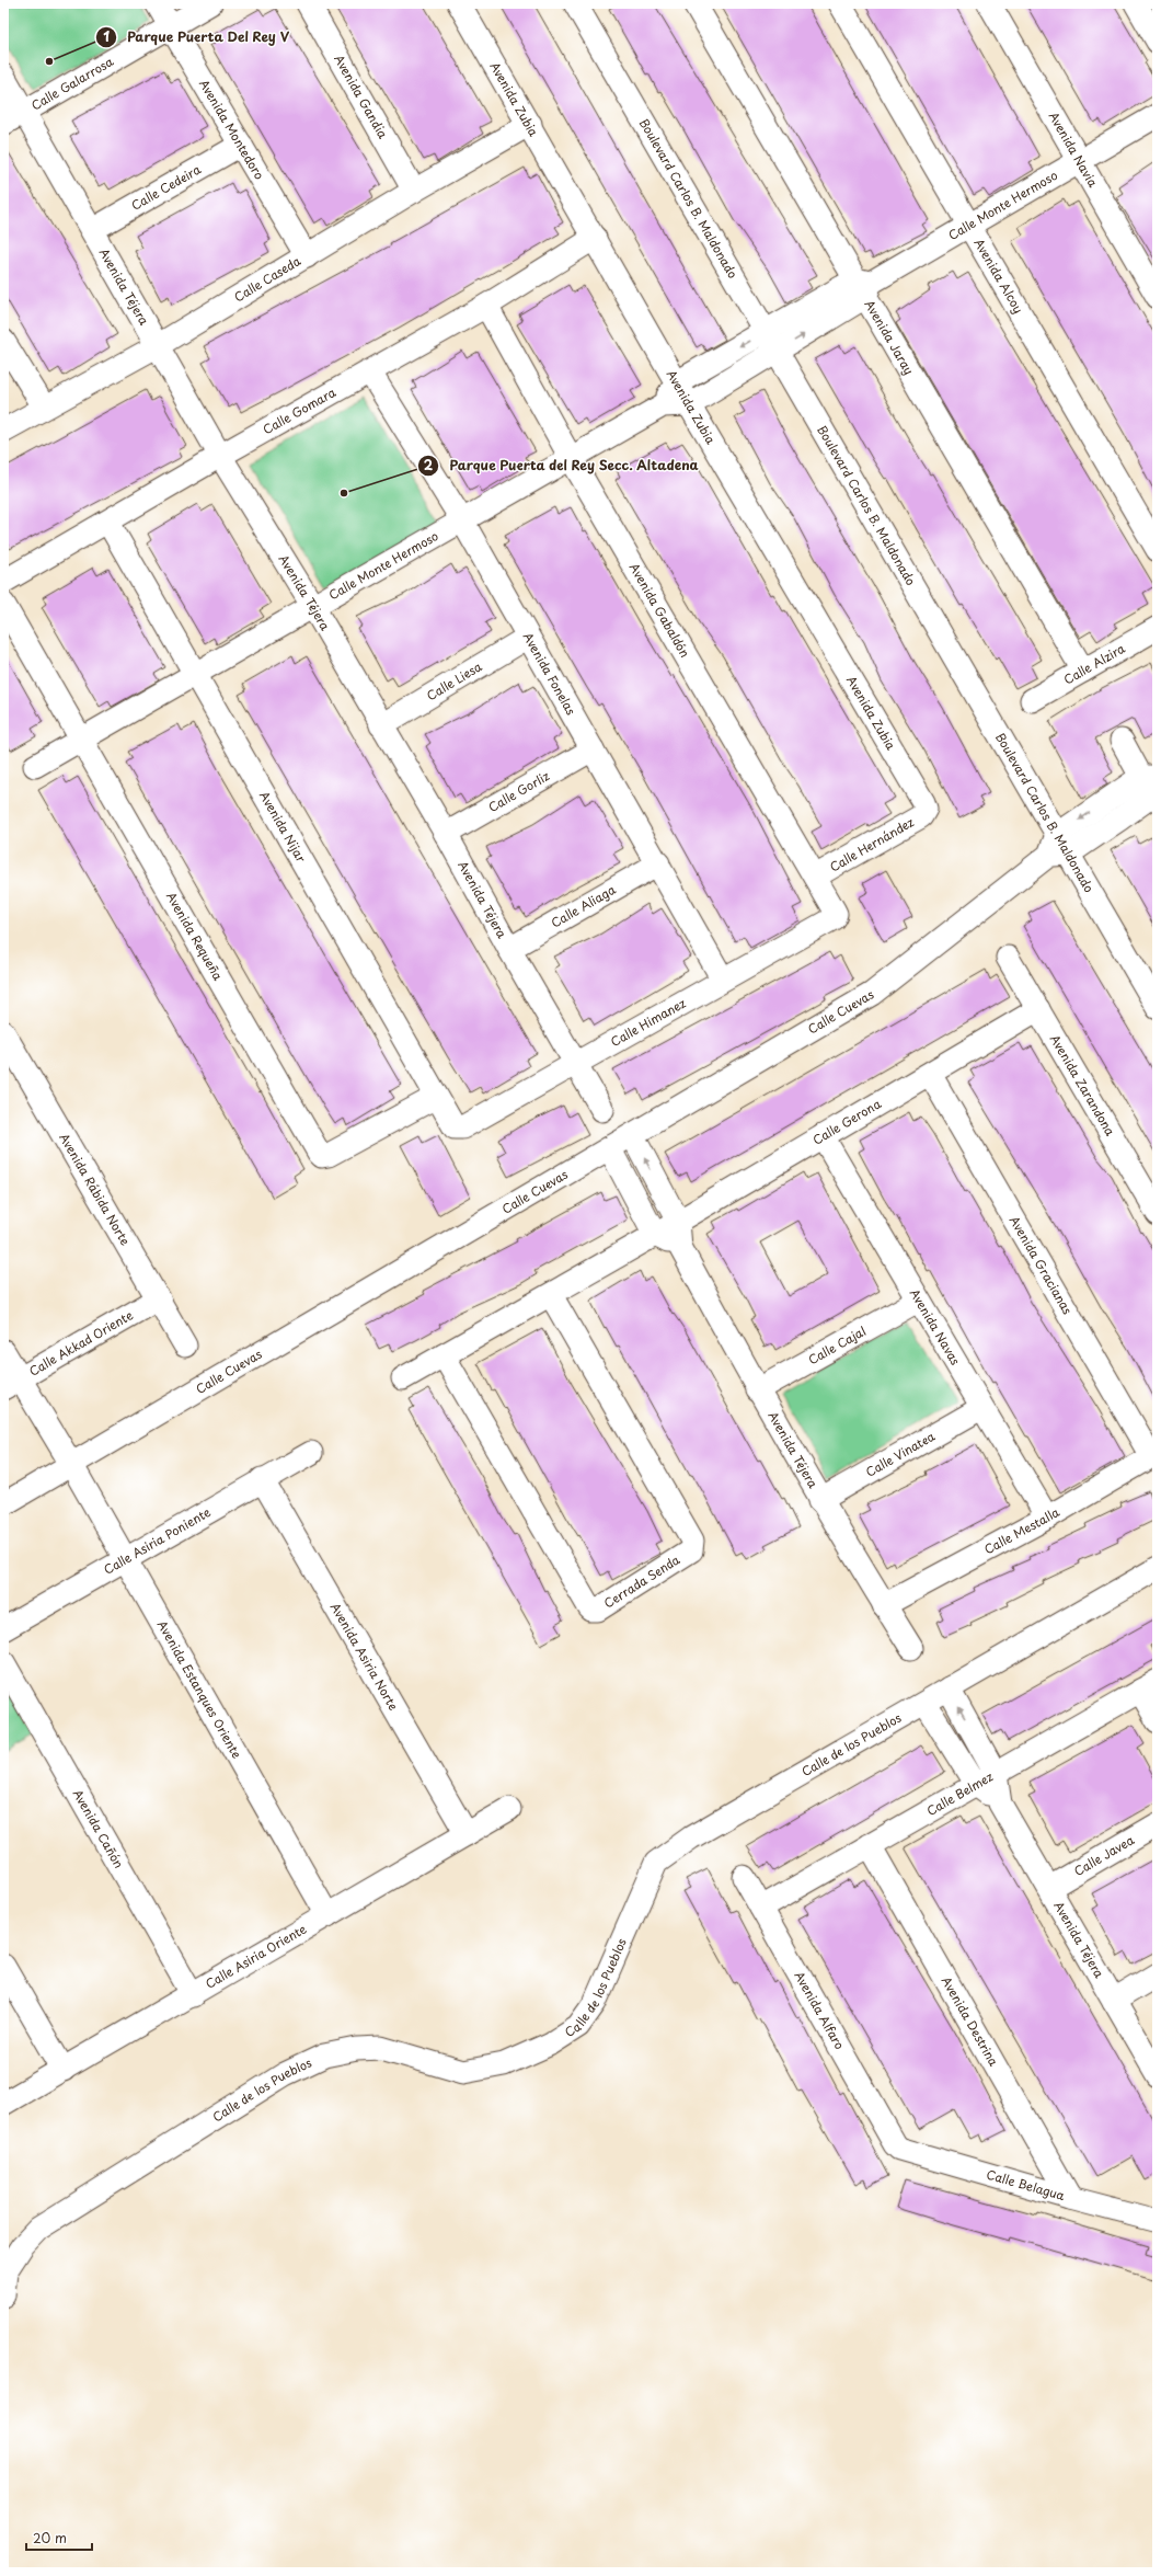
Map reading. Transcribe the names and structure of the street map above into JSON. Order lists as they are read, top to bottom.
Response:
{
  "streets": {
    "street": [
      "Calle Galarrosa",
      "Avenida Gandia",
      "Avenida Zubia",
      "Avenida Montedoro",
      "Avenida Navia",
      "Calle Cedeira",
      "Boulevard Carlos B. Maldonado",
      "Calle Monte Hermoso",
      "Avenida Alcoy",
      "Calle Caseda",
      "Avenida Téjera",
      "Avenida Jaray",
      "Calle Gomara",
      "Avenida Gabaldón",
      "Calle Alzira",
      "Avenida Fonelas",
      "Calle Liesa",
      "Calle Gorliz",
      "Avenida Nijar",
      "Calle Hernández",
      "Calle Aliaga",
      "Avenida Requeña",
      "Calle Cuevas",
      "Calle Himanez",
      "Avenida Zarandona",
      "Calle Gerona",
      "Avenida Rábida Norte",
      "Avenida Gracianas",
      "Avenida Navas",
      "Calle Akkad Oriente",
      "Calle Cajal",
      "Calle Vinatea",
      "Calle Mestalla",
      "Calle Asiria Poniente",
      "Cerrada Senda",
      "Avenida Asiria Norte",
      "Avenida Estanques Oriente",
      "Calle de los Pueblos",
      "Calle Belmez",
      "Avenida Cañón",
      "Calle Javea",
      "Calle Asiria Oriente",
      "Avenida Alfaro",
      "Avenida Destrina",
      "Calle Belagua"
    ]
  },
  "crossings": [
    ["Calle Galarrosa", "Avenida Montedoro"],
    ["Calle Galarrosa", "Avenida Téjera"],
    ["Avenida Gandia", "Calle Caseda"],
    ["Avenida Zubia", "Calle Monte Hermoso"],
    ["Avenida Zubia", "Calle Caseda"],
    ["Avenida Zubia", "Calle Gomara"],
    ["Avenida Zubia", "Calle Hernández"],
    ["Avenida Montedoro", "Calle Cedeira"],
    ["Avenida Montedoro", "Calle Caseda"],
    ["Avenida Navia", "Calle Monte Hermoso"],
    ["Calle Cedeira", "Avenida Téjera"],
    ["Boulevard Carlos B. Maldonado", "Calle Monte Hermoso"],
    ["Boulevard Carlos B. Maldonado", "Calle Cuevas"],
    ["Calle Monte Hermoso", "Avenida Alcoy"],
    ["Calle Monte Hermoso", "Avenida Téjera"],
    ["Calle Monte Hermoso", "Avenida Jaray"],
    ["Calle Monte Hermoso", "Avenida Gabaldón"],
    ["Calle Monte Hermoso", "Avenida Fonelas"],
    ["Calle Monte Hermoso", "Avenida Nijar"],
    ["Calle Monte Hermoso", "Avenida Requeña"],
    ["Calle Caseda", "Avenida Téjera"],
    ["Avenida Téjera", "Calle Gomara"],
    ["Avenida Téjera", "Calle Liesa"],
    ["Avenida Téjera", "Calle Gorliz"],
    ["Avenida Téjera", "Calle Aliaga"],
    ["Avenida Téjera", "Calle Cuevas"],
    ["Avenida Téjera", "Calle Himanez"],
    ["Avenida Téjera", "Calle Gerona"],
    ["Avenida Téjera", "Calle Cajal"],
    ["Avenida Téjera", "Calle Vinatea"],
    ["Avenida Téjera", "Calle Mestalla"],
    ["Avenida Téjera", "Calle de los Pueblos"],
    ["Avenida Téjera", "Calle Belmez"],
    ["Avenida Téjera", "Calle Javea"],
    ["Avenida Jaray", "Calle Alzira"],
    ["Calle Gomara", "Avenida Gabaldón"],
    ["Calle Gomara", "Avenida Fonelas"],
    ["Calle Gomara", "Avenida Nijar"],
    ["Avenida Gabaldón", "Calle Hernández"],
    ["Avenida Gabaldón", "Calle Himanez"],
    ["Avenida Fonelas", "Calle Liesa"],
    ["Avenida Fonelas", "Calle Gorliz"],
    ["Avenida Fonelas", "Calle Aliaga"],
    ["Avenida Fonelas", "Calle Himanez"],
    ["Avenida Nijar", "Avenida Requeña"],
    ["Avenida Nijar", "Calle Himanez"],
    ["Calle Cuevas", "Avenida Estanques Oriente"],
    ["Avenida Zarandona", "Calle Gerona"],
    ["Calle Gerona", "Avenida Gracianas"],
    ["Calle Gerona", "Avenida Navas"],
    ["Avenida Rábida Norte", "Calle Akkad Oriente"],
    ["Avenida Gracianas", "Calle Mestalla"],
    ["Avenida Navas", "Calle Cajal"],
    ["Avenida Navas", "Calle Vinatea"],
    ["Avenida Navas", "Calle Mestalla"],
    ["Calle Akkad Oriente", "Avenida Estanques Oriente"],
    ["Calle Asiria Poniente", "Avenida Asiria Norte"],
    ["Calle Asiria Poniente", "Avenida Estanques Oriente"],
    ["Avenida Asiria Norte", "Calle Asiria Oriente"],
    ["Avenida Estanques Oriente", "Calle Asiria Oriente"],
    ["Calle Belmez", "Avenida Alfaro"],
    ["Calle Belmez", "Avenida Destrina"],
    ["Avenida Cañón", "Calle Asiria Oriente"],
    ["Avenida Alfaro", "Calle Belagua"],
    ["Avenida Destrina", "Calle Belagua"]
  ],
  "places": ["Parque Puerta Del Rey V", "Parque Puerta del Rey Secc. Altadena"],
  "scale_bar": "20 m"
}
